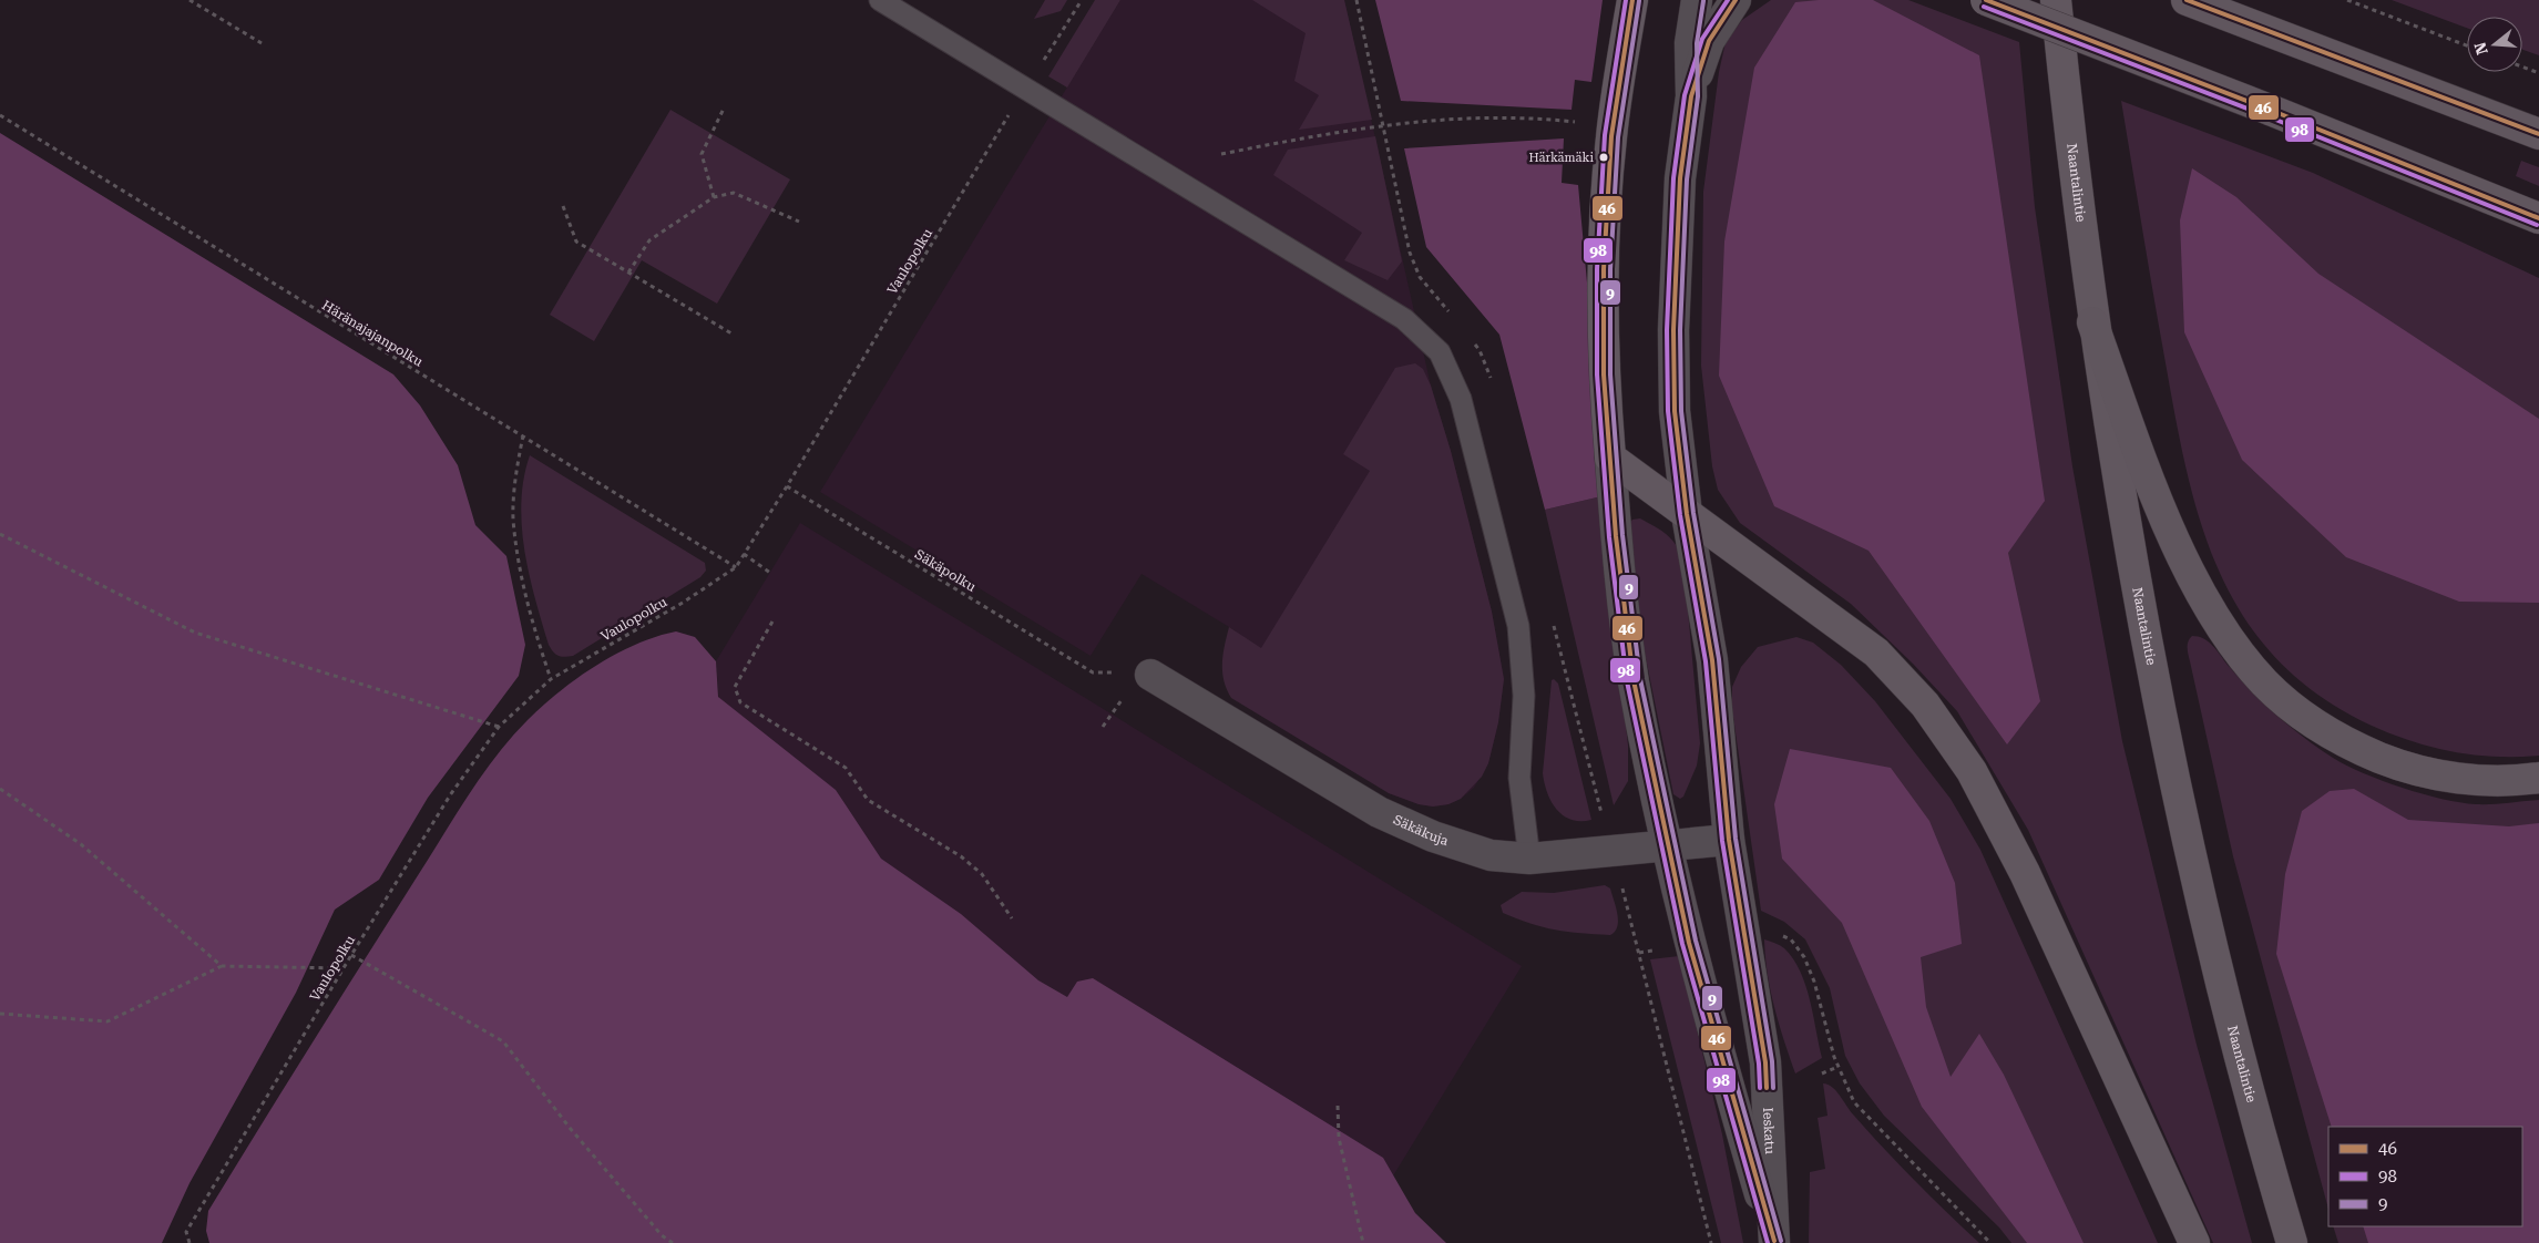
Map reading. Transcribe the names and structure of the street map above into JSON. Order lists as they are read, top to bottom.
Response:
{
  "streets": {
    "main road": ["Naantalintie", "Ieskatu"],
    "street": ["Säkäkuja"],
    "path": ["Vaulopolku", "Häränajajanpolku", "Säkäpolku"]
  },
  "crossings": [
    ["Vaulopolku", "Häränajajanpolku"],
    ["Vaulopolku", "Säkäpolku"],
    ["Säkäkuja", "Ieskatu"]
  ],
  "places": ["Härkämäki"],
  "lines": ["transit line 46", "transit line 98", "transit line 9"],
  "legend": ["46", "98", "9"],
  "north": "left"
}
